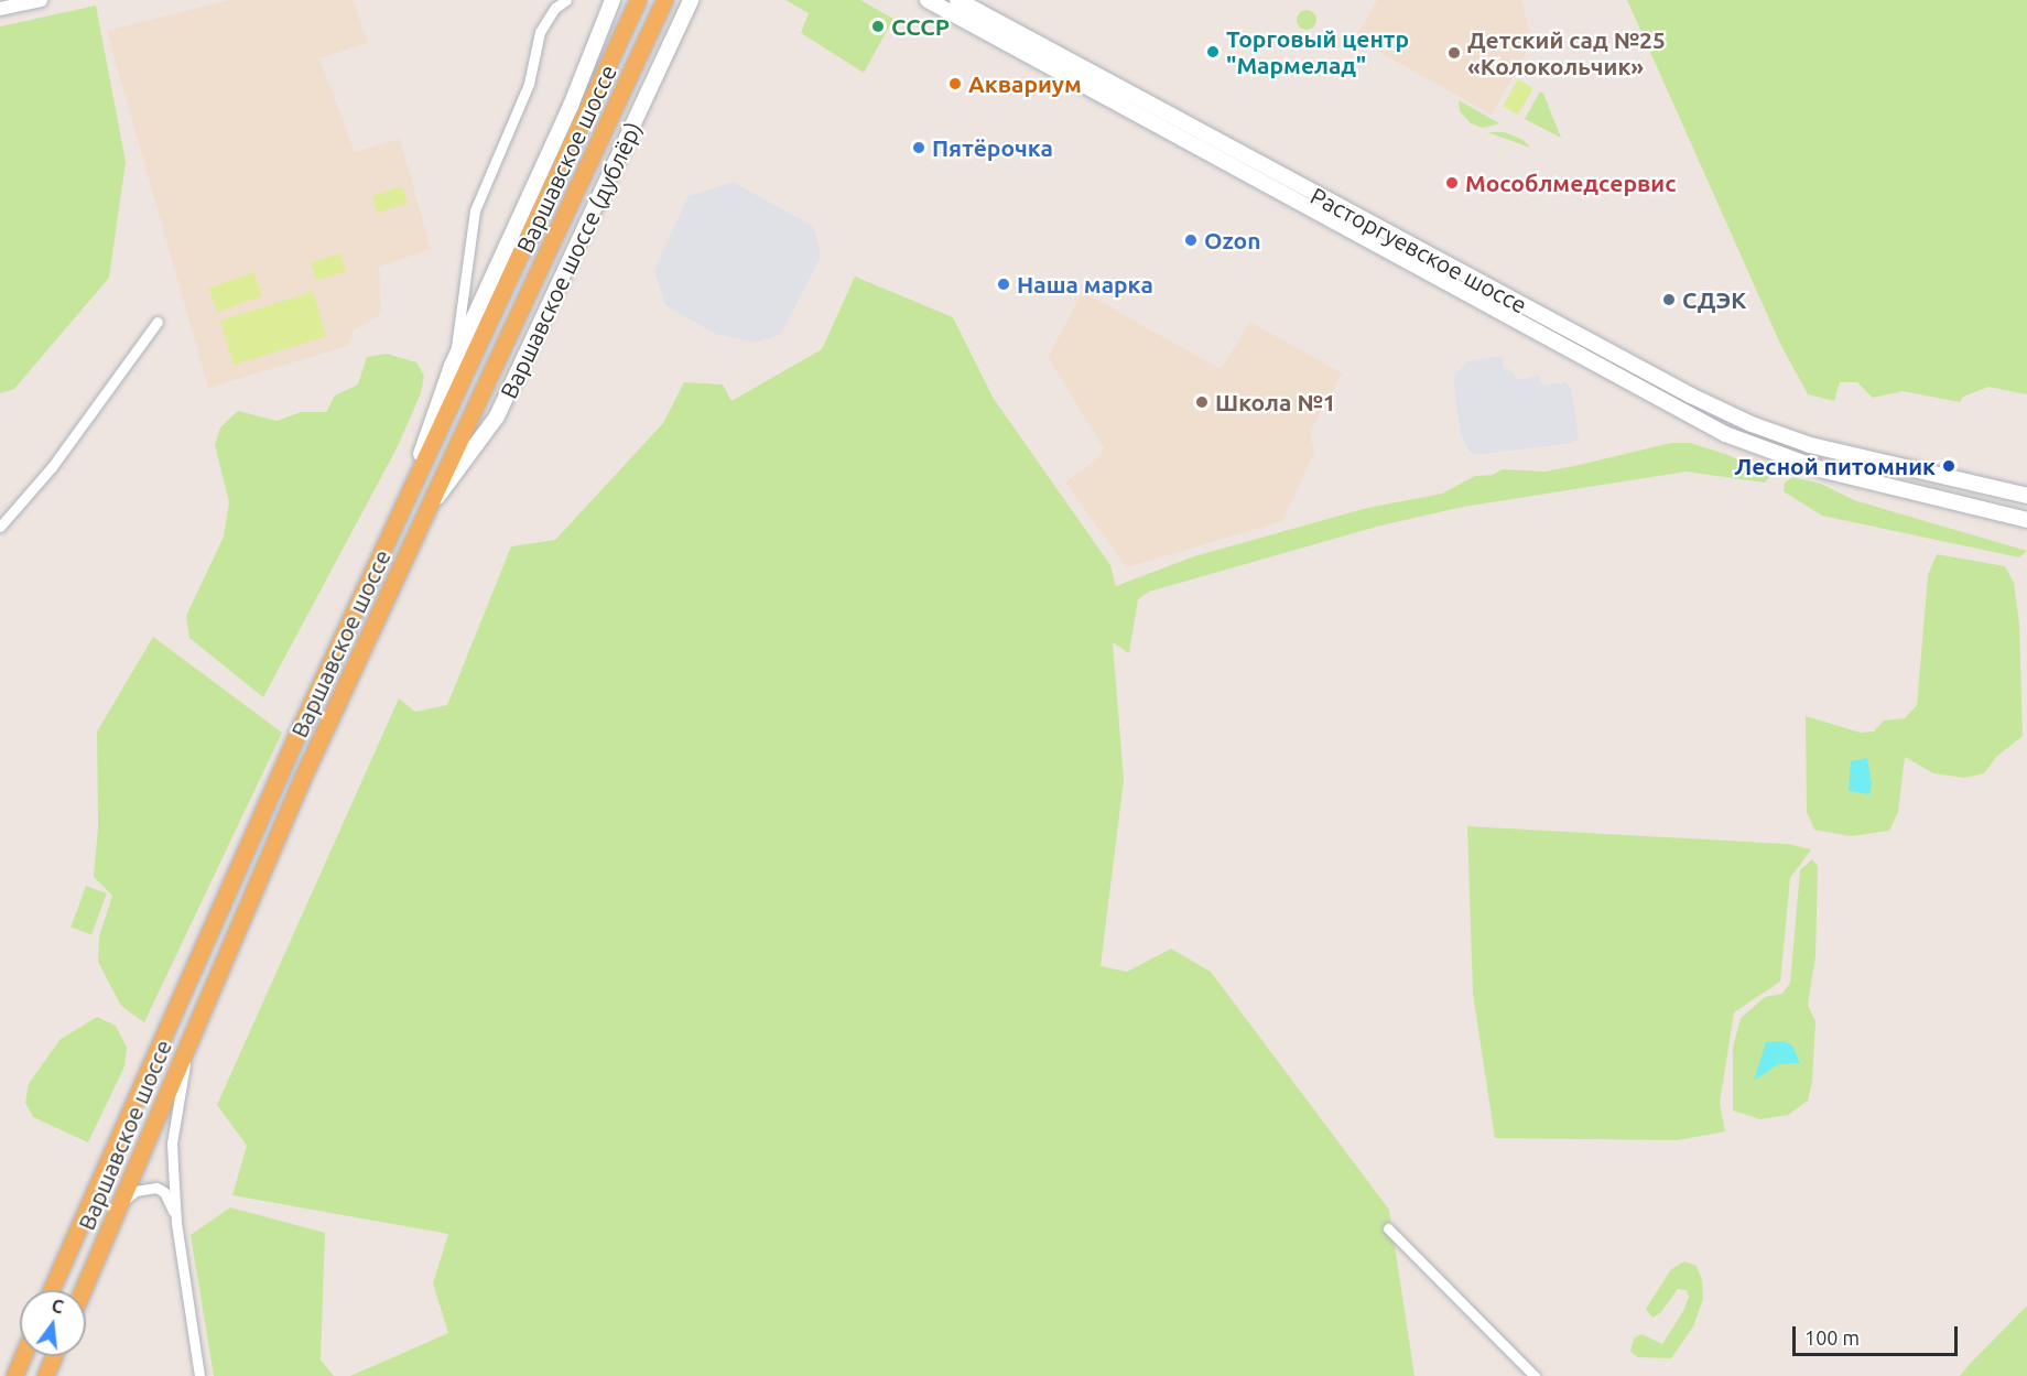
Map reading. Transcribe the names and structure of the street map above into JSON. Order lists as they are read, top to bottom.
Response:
{
  "streets": {
    "main road": ["Варшавское шоссе", "Расторгуевское шоссе", "Варшавское шоссе (дублёр)"]
  },
  "crossings": [
    ["Варшавское шоссе", "Варшавское шоссе (дублёр)"]
  ],
  "places": [
    "СССР",
    "Торговый центр \"Мармелад\"",
    "Детский сад №25 «Колокольчик»",
    "Аквариум",
    "Пятёрочка",
    "Мособлмедсервис",
    "Ozon",
    "Наша марка",
    "СДЭК",
    "Школа №1",
    "Лесной питомник"
  ],
  "scale_bar": "100 m",
  "north": "top"
}
